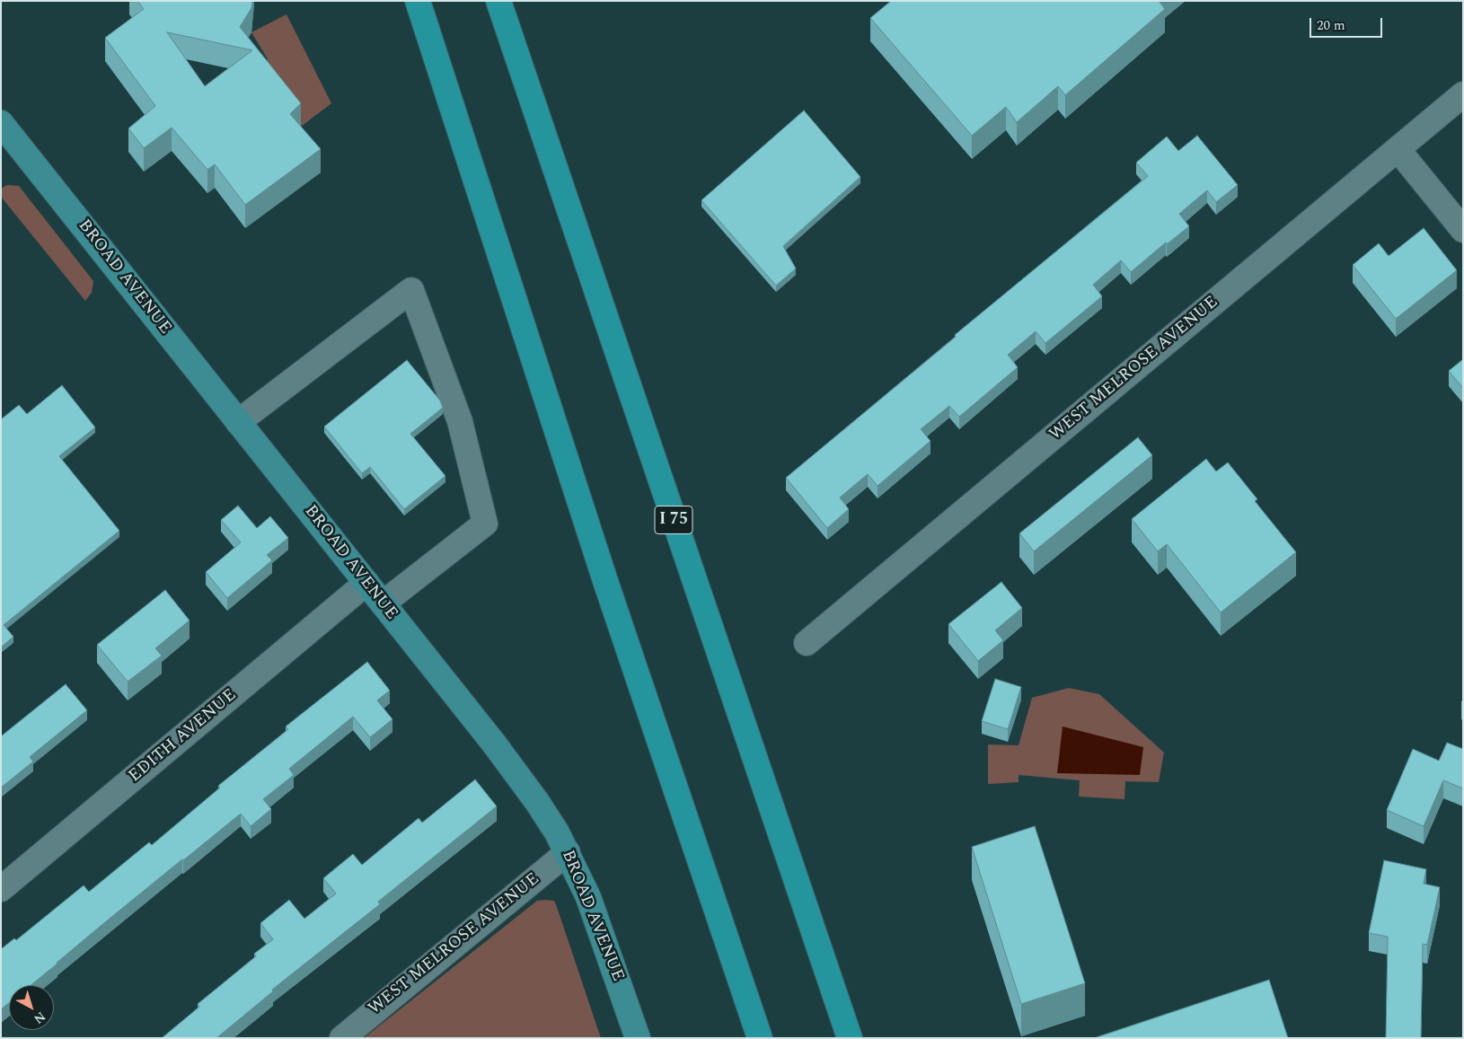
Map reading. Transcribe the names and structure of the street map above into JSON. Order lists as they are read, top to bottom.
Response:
{
  "streets": {
    "highway": ["I 75"],
    "main road": ["BROAD AVENUE"],
    "street": ["WEST MELROSE AVENUE", "EDITH AVENUE"]
  },
  "crossings": [
    ["BROAD AVENUE", "WEST MELROSE AVENUE"],
    ["BROAD AVENUE", "EDITH AVENUE"]
  ],
  "scale_bar": "20 m",
  "north": "bottom right"
}
